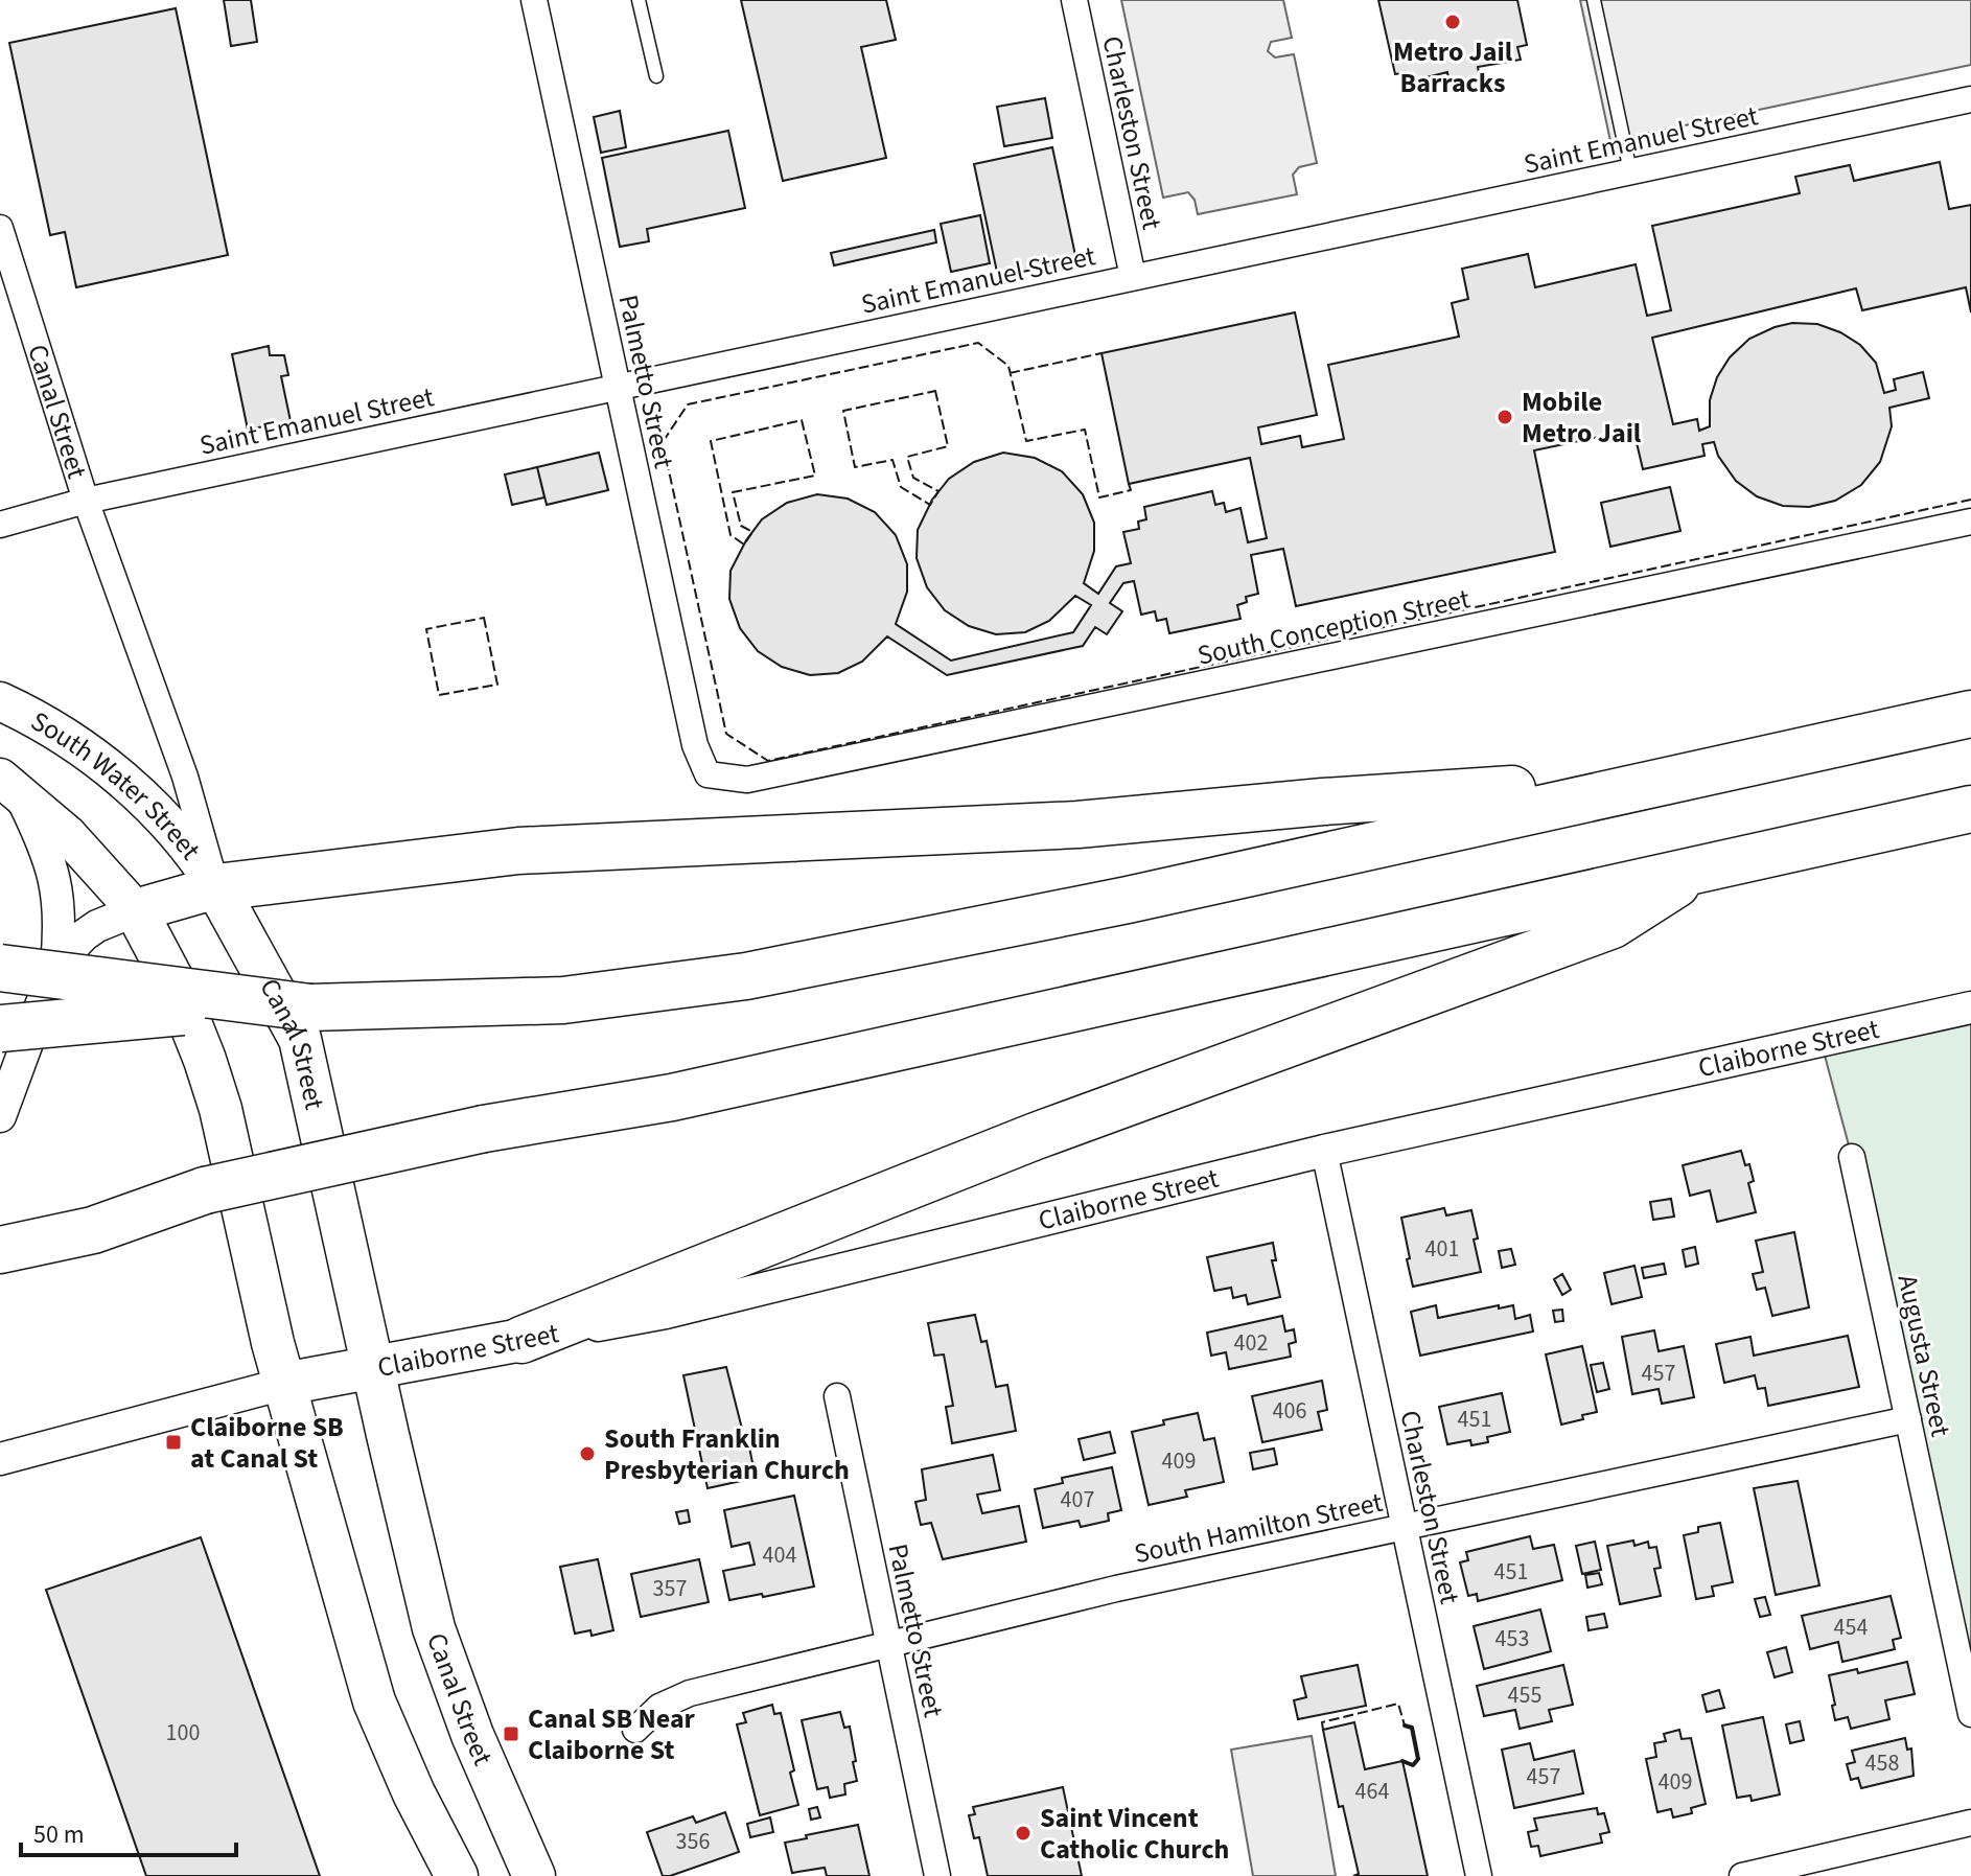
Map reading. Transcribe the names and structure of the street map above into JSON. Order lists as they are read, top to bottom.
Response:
{
  "streets": {
    "main road": ["Canal Street", "South Water Street", "Claiborne Street"],
    "street": [
      "Charleston Street",
      "Saint Emanuel Street",
      "Palmetto Street",
      "South Conception Street",
      "Augusta Street",
      "South Hamilton Street"
    ]
  },
  "crossings": [
    ["Charleston Street", "Saint Emanuel Street"],
    ["Charleston Street", "Claiborne Street"],
    ["Charleston Street", "South Hamilton Street"],
    ["Saint Emanuel Street", "Palmetto Street"],
    ["Saint Emanuel Street", "Canal Street"],
    ["Palmetto Street", "South Conception Street"],
    ["Palmetto Street", "South Hamilton Street"],
    ["Canal Street", "South Water Street"],
    ["Canal Street", "Claiborne Street"],
    ["Augusta Street", "South Hamilton Street"]
  ],
  "places": {
    "other": [
      "Metro Jail Barracks",
      "Mobile Metro Jail",
      "South Franklin Presbyterian Church",
      "Saint Vincent Catholic Church"
    ],
    "transit": ["Claiborne SB at Canal St", "Canal SB Near Claiborne St"]
  },
  "house_numbers": [
    "401",
    "402",
    "457",
    "406",
    "451",
    "409",
    "407",
    "404",
    "451",
    "357",
    "454",
    "453",
    "455",
    "100",
    "458",
    "457",
    "409",
    "464",
    "356"
  ],
  "scale_bar": "50 m"
}
